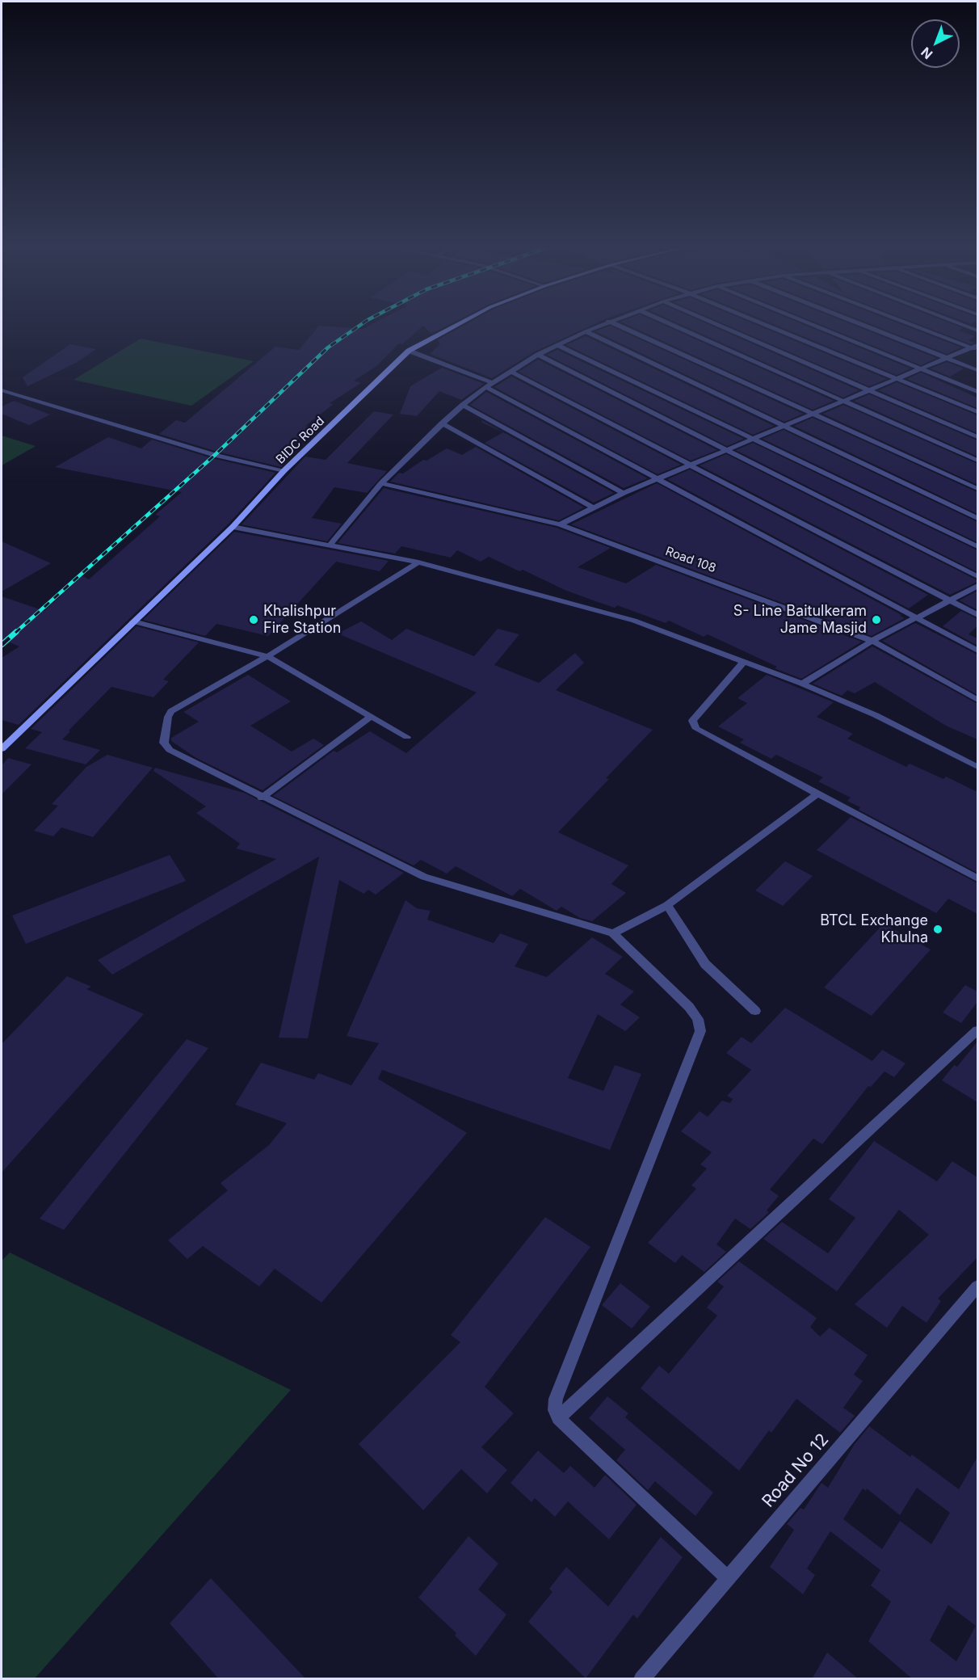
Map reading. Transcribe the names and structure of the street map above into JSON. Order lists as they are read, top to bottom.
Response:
{
  "streets": {
    "main road": ["BIDC Road"],
    "street": ["Road 108", "Road No 12"]
  },
  "places": ["Khalishpur Fire Station", "S- Line Baitulkeram Jame Masjid", "BTCL Exchange Khulna"],
  "north": "bottom left"
}
